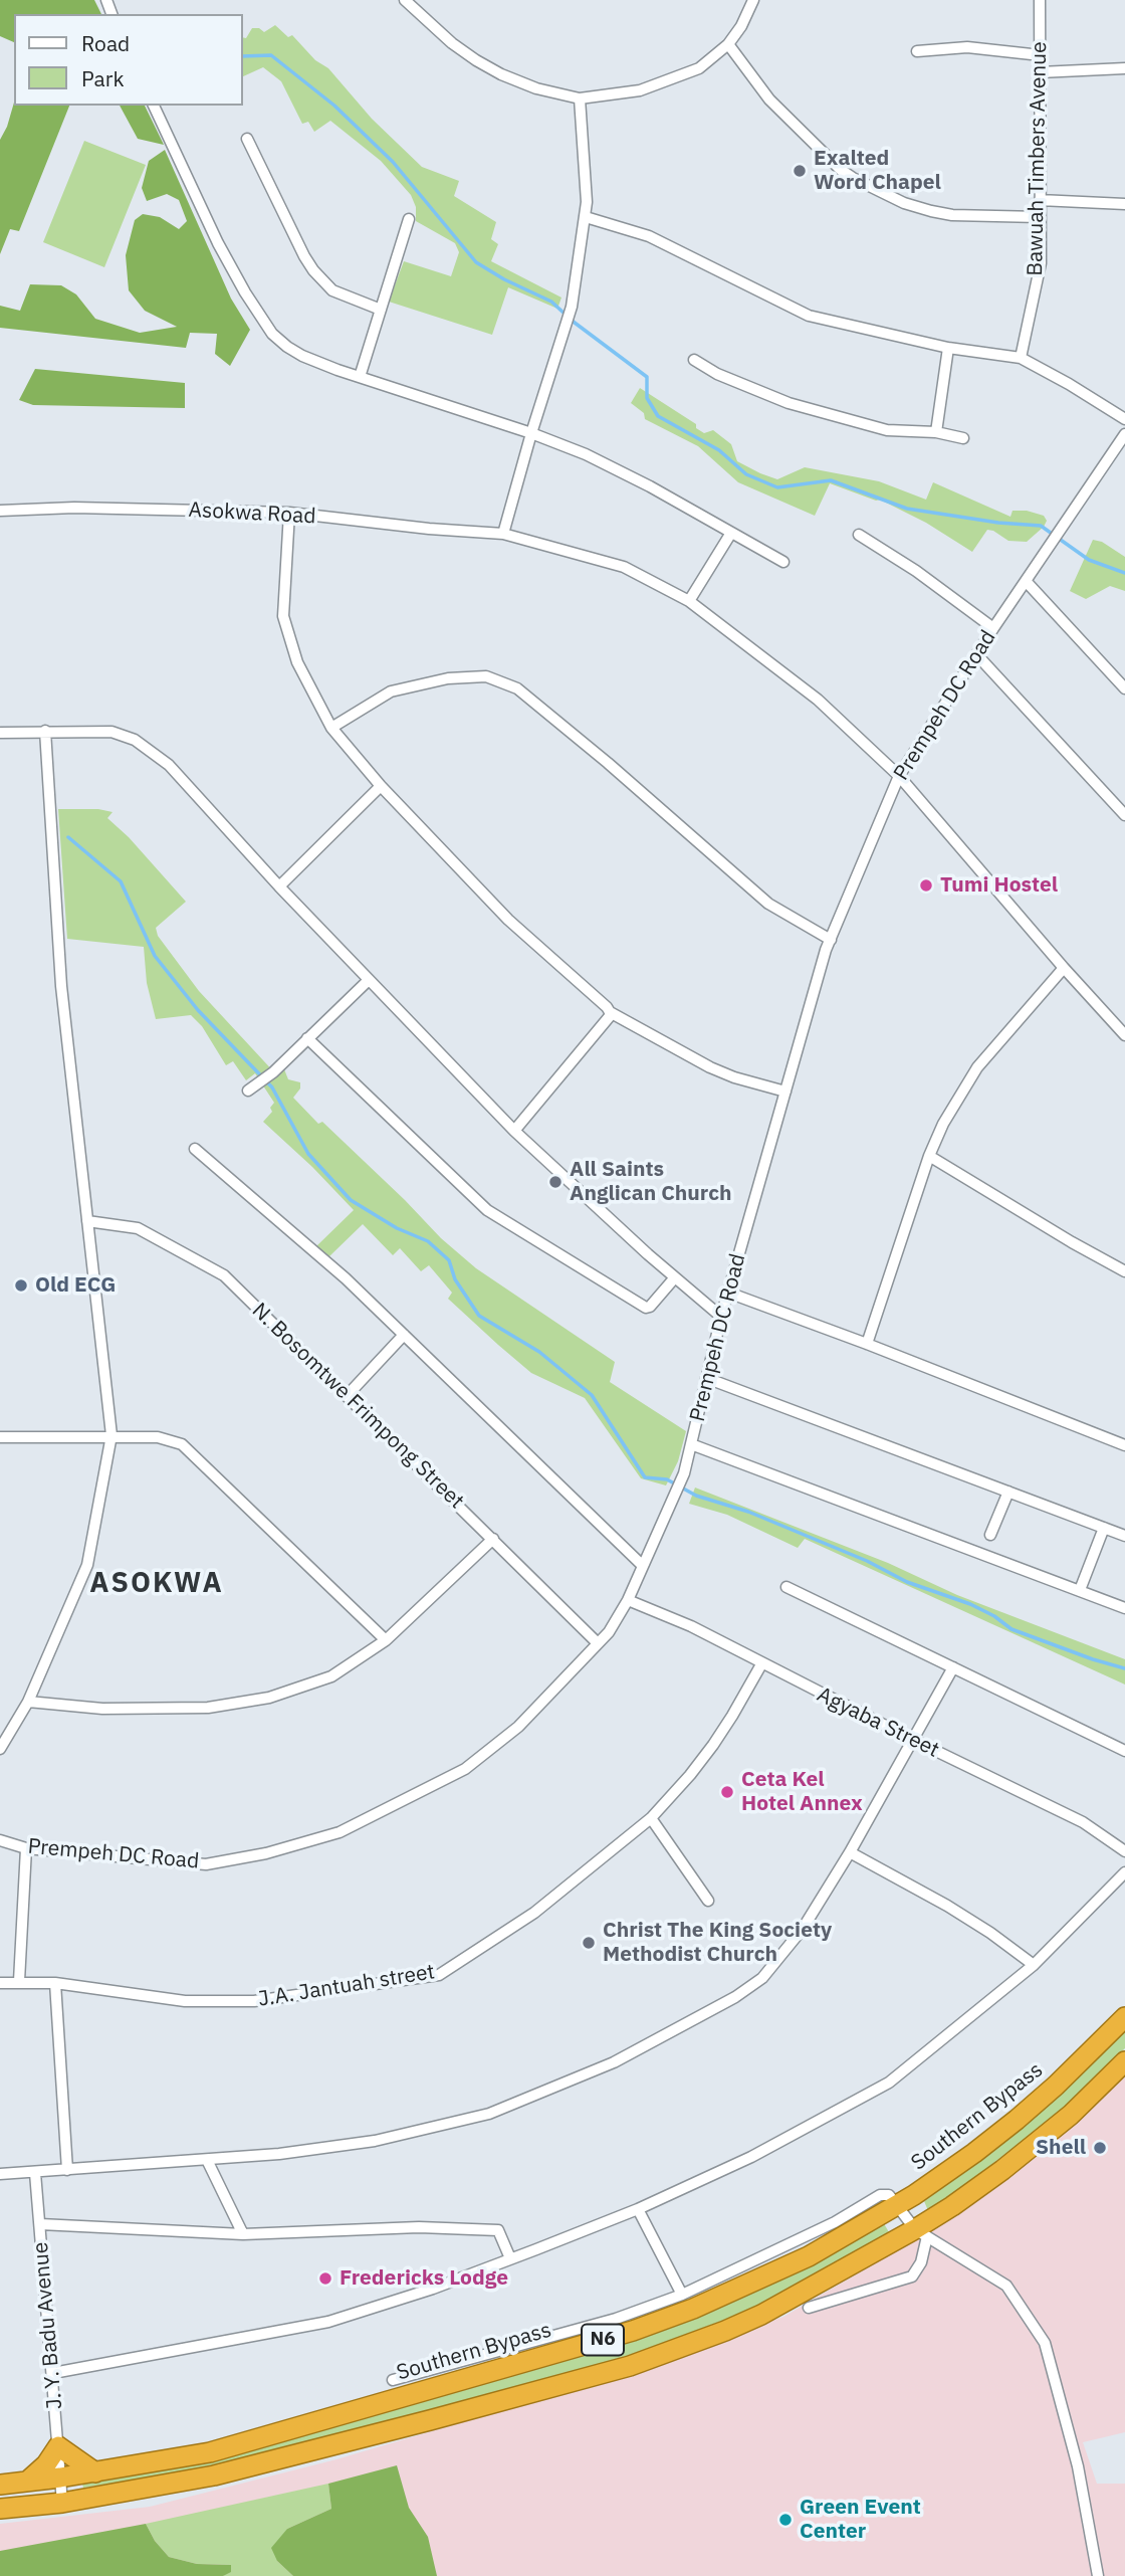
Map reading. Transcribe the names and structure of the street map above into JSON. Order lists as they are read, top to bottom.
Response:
{
  "streets": {
    "highway": ["Southern Bypass", "N6"],
    "street": [
      "Bawuah Timbers Avenue",
      "Asokwa Road",
      "Prempeh DC Road",
      "N. Bosomtwe Frimpong Street",
      "Agyaba Street",
      "J.A. Jantuah street",
      "J. Y. Badu Avenue"
    ]
  },
  "crossings": [
    ["Asokwa Road", "Prempeh DC Road"],
    ["Prempeh DC Road", "N. Bosomtwe Frimpong Street"],
    ["Prempeh DC Road", "Agyaba Street"],
    ["Agyaba Street", "J.A. Jantuah street"],
    ["Southern Bypass", "J. Y. Badu Avenue"],
    ["J. Y. Badu Avenue", "N6"]
  ],
  "districts": ["ASOKWA"],
  "places": [
    "Exalted Word Chapel",
    "Tumi Hostel",
    "All Saints Anglican Church",
    "Old ECG",
    "Ceta Kel Hotel Annex",
    "Christ The King Society Methodist Church",
    "Shell",
    "Fredericks Lodge",
    "Green Event Center"
  ],
  "legend": ["Road", "Park"]
}
